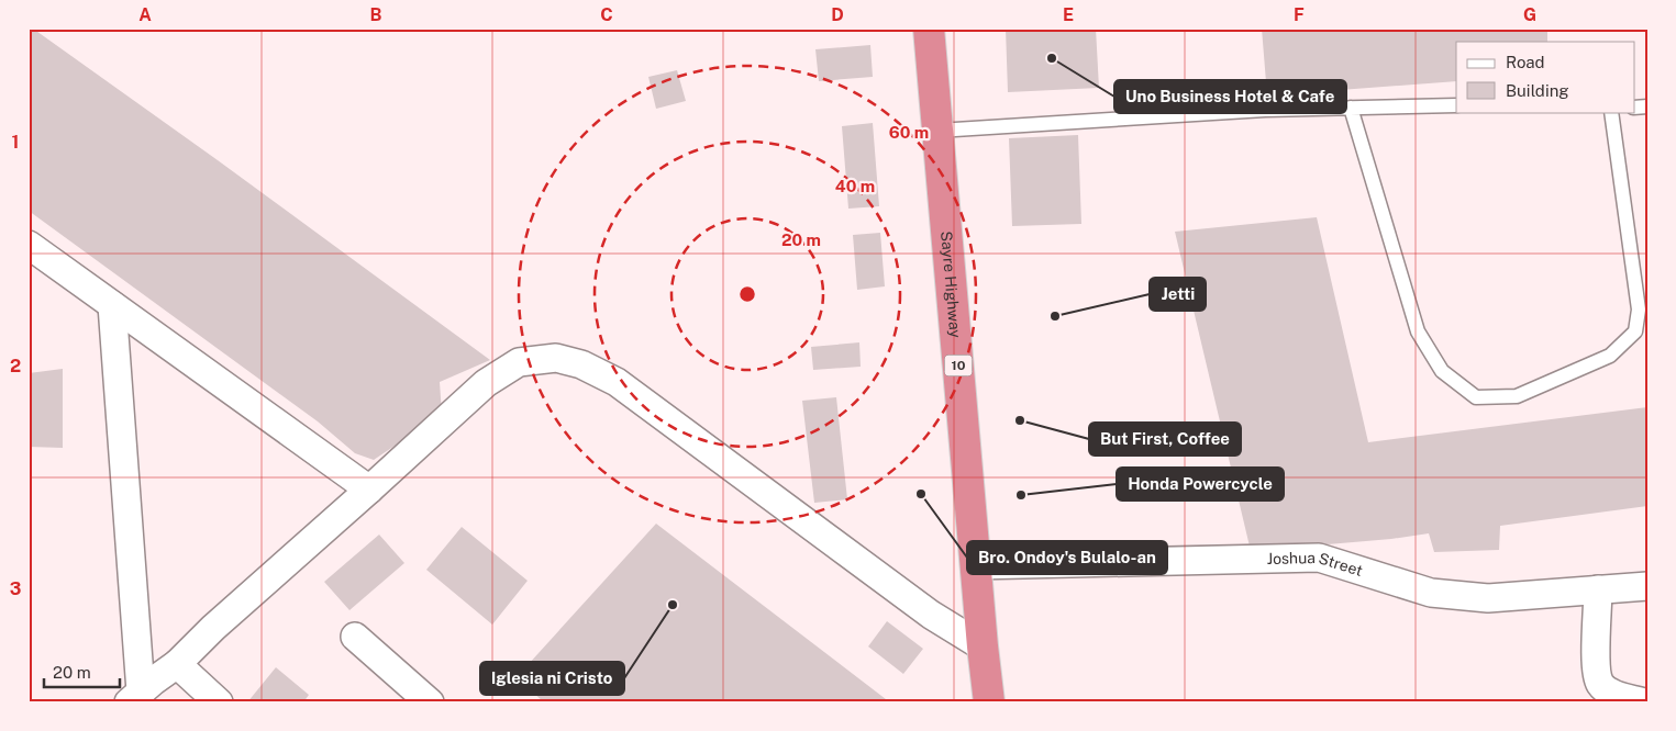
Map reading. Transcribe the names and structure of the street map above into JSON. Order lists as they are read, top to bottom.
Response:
{
  "streets": {
    "highway": ["Sayre Highway", "10"],
    "street": ["Joshua Street"]
  },
  "crossings": [
    ["Sayre Highway", "Joshua Street"]
  ],
  "places": [
    "Uno Business Hotel & Cafe",
    "Jetti",
    "But First, Coffee",
    "Bro. Ondoy's Bulalo-an",
    "Honda Powercycle",
    "Iglesia ni Cristo"
  ],
  "legend": ["Road", "Building"],
  "scale_bar": "20 m",
  "grid": {
    "columns": [
      "A",
      "B",
      "C",
      "D",
      "E",
      "F",
      "G"
    ],
    "rows": ["1", "2", "3"]
  },
  "rings": ["60 m", "40 m", "20 m"]
}
